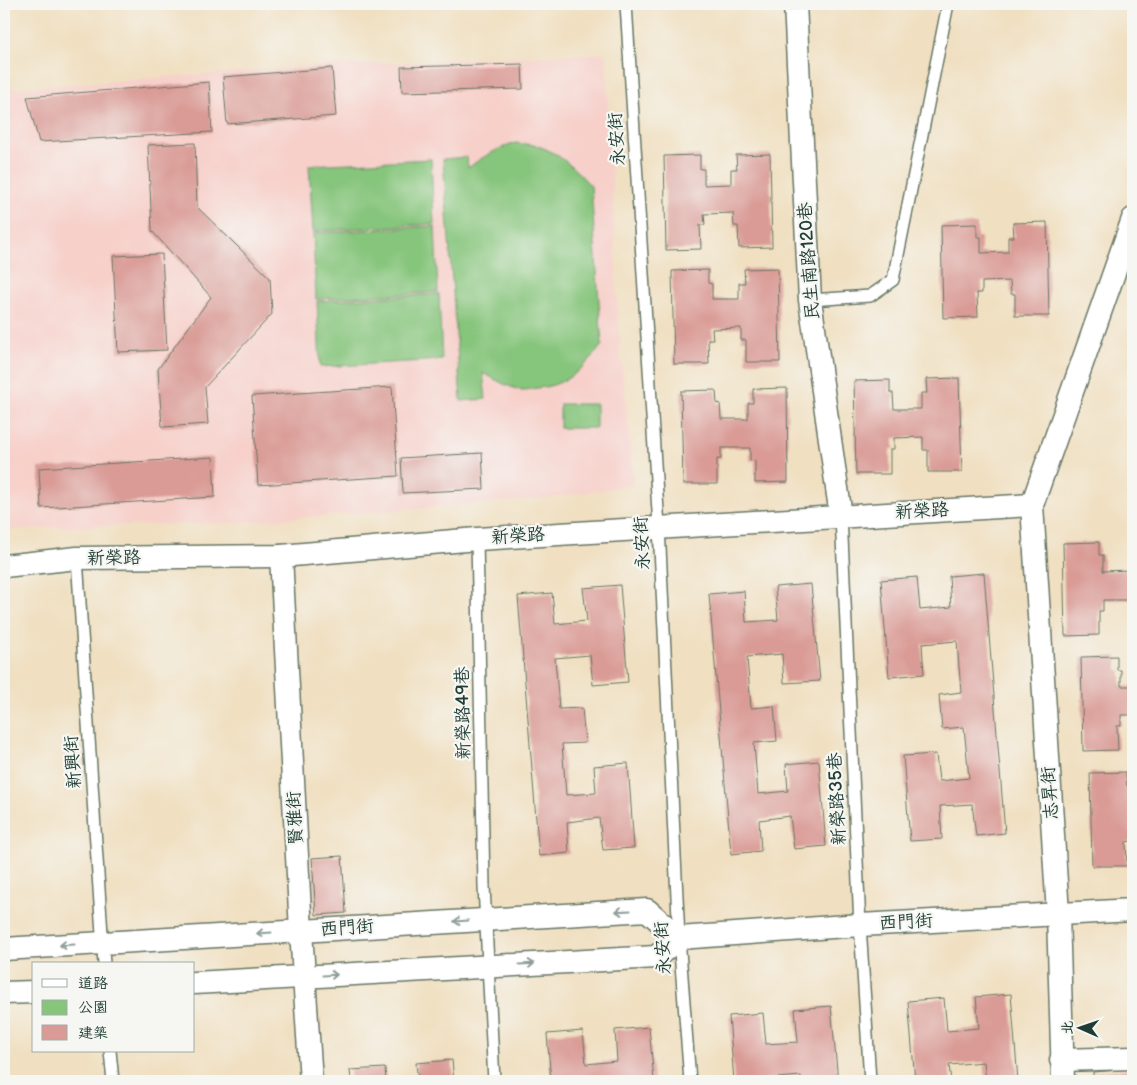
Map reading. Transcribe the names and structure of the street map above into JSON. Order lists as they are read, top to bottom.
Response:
{
  "streets": {
    "street": [
      "民生南路120巷",
      "新榮路",
      "志昇街",
      "賢雅街",
      "西門街"
    ],
    "lane": [
      "永安街",
      "新榮路49巷",
      "新興街",
      "新榮路35巷"
    ]
  },
  "crossings": [
    ["永安街", "新榮路"],
    ["永安街", "西門街"],
    ["民生南路120巷", "新榮路"],
    ["民生南路120巷", "新榮路35巷"],
    ["新榮路", "新榮路49巷"],
    ["新榮路", "新興街"],
    ["新榮路", "志昇街"],
    ["新榮路", "新榮路35巷"],
    ["新榮路", "賢雅街"],
    ["新榮路49巷", "西門街"],
    ["新興街", "西門街"],
    ["志昇街", "西門街"],
    ["新榮路35巷", "西門街"],
    ["賢雅街", "西門街"]
  ],
  "legend": ["道路", "公園", "建築"],
  "north": "left"
}
